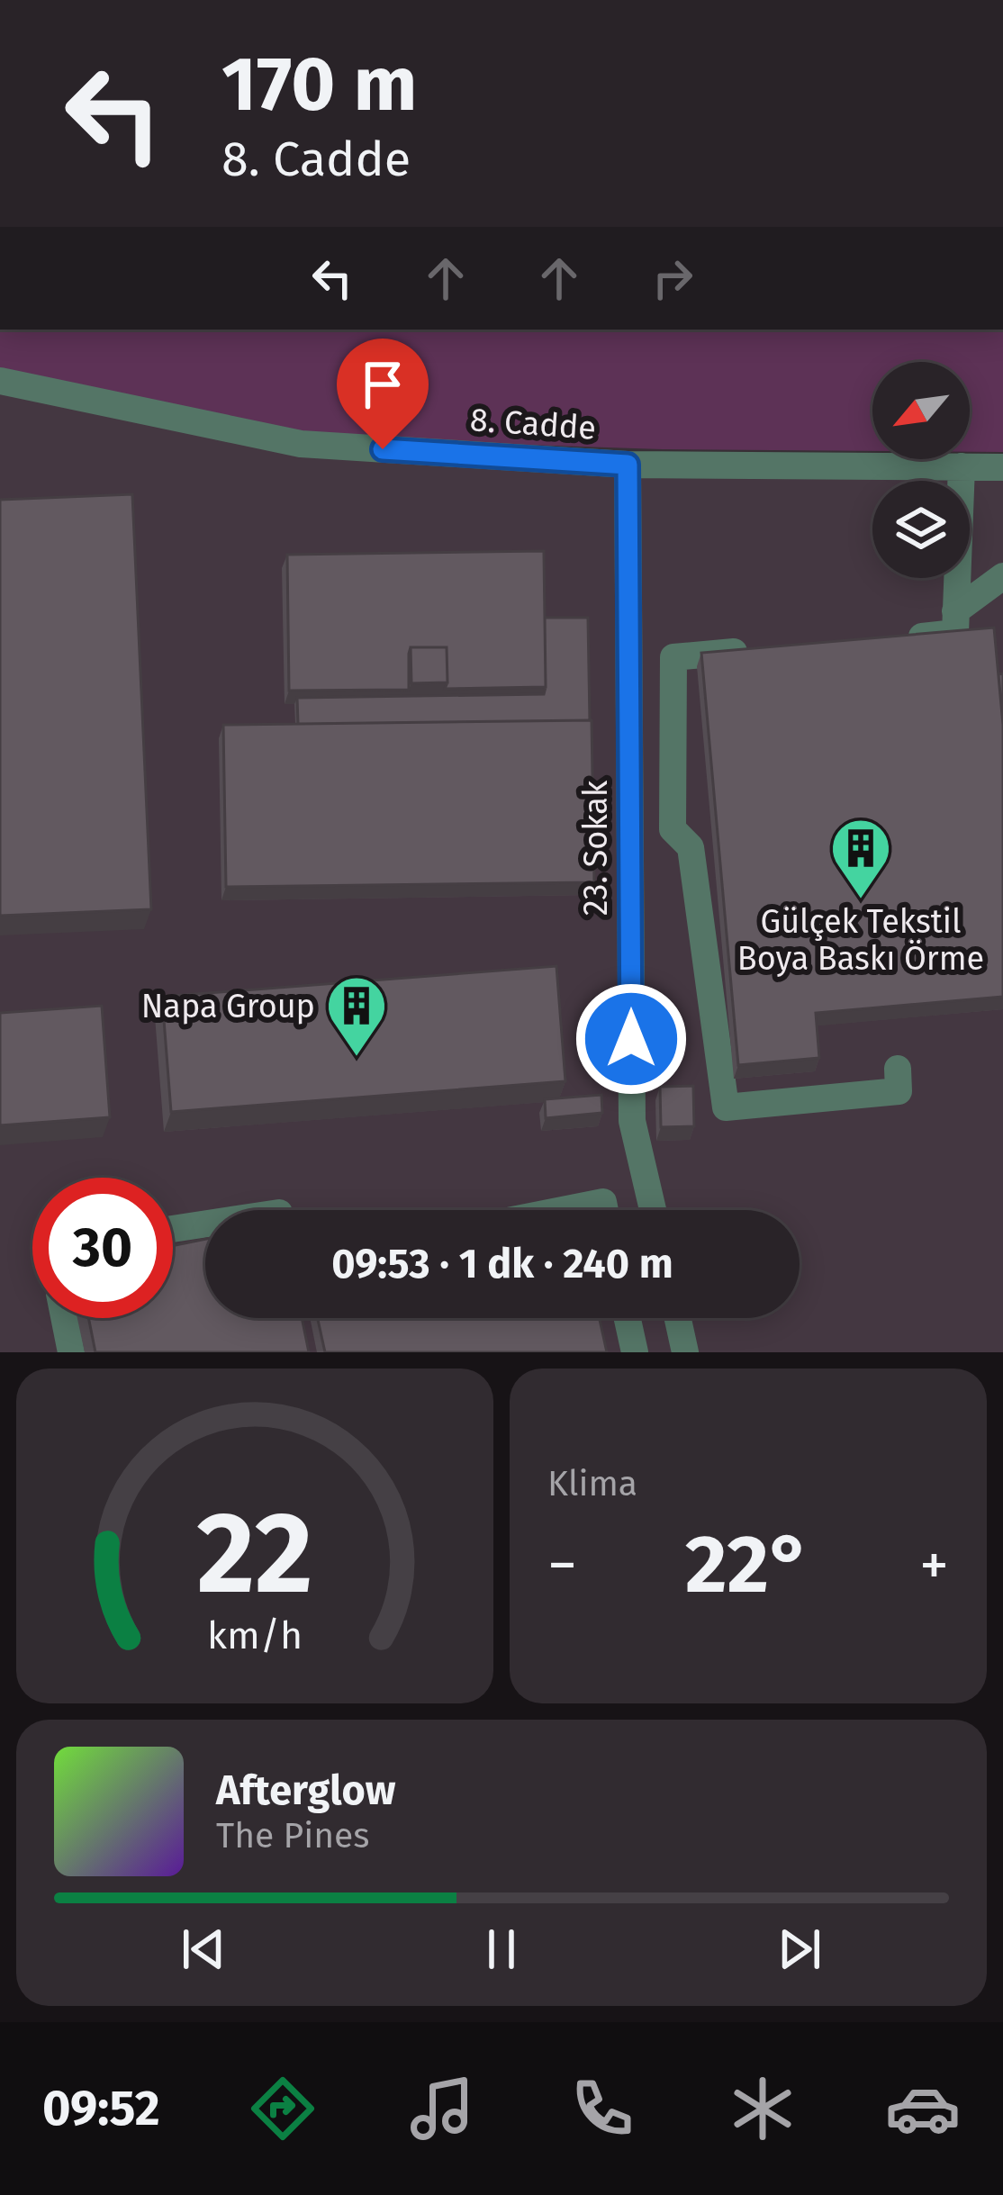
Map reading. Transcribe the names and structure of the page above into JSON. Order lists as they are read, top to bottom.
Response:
{
  "streets": {
    "street": ["8. Cadde", "23. Sokak"]
  },
  "crossings": [
    ["8. Cadde", "23. Sokak"]
  ],
  "places": {
    "building": ["Gülçek Tekstil Boya Baskı Örme", "Napa Group"]
  },
  "north": "bottom left",
  "page": {
    "turn": ["170 m", "8. Cadde"],
    "limit": "30",
    "trip": "09:53 · 1 dk · 240 m",
    "tile": "Klima",
    "heat": ["−", "22°", "+"],
    "song": ["Afterglow", "The Pines"],
    "tabs": "09:52",
    "gauge": ["22", "km/h"]
  }
}
